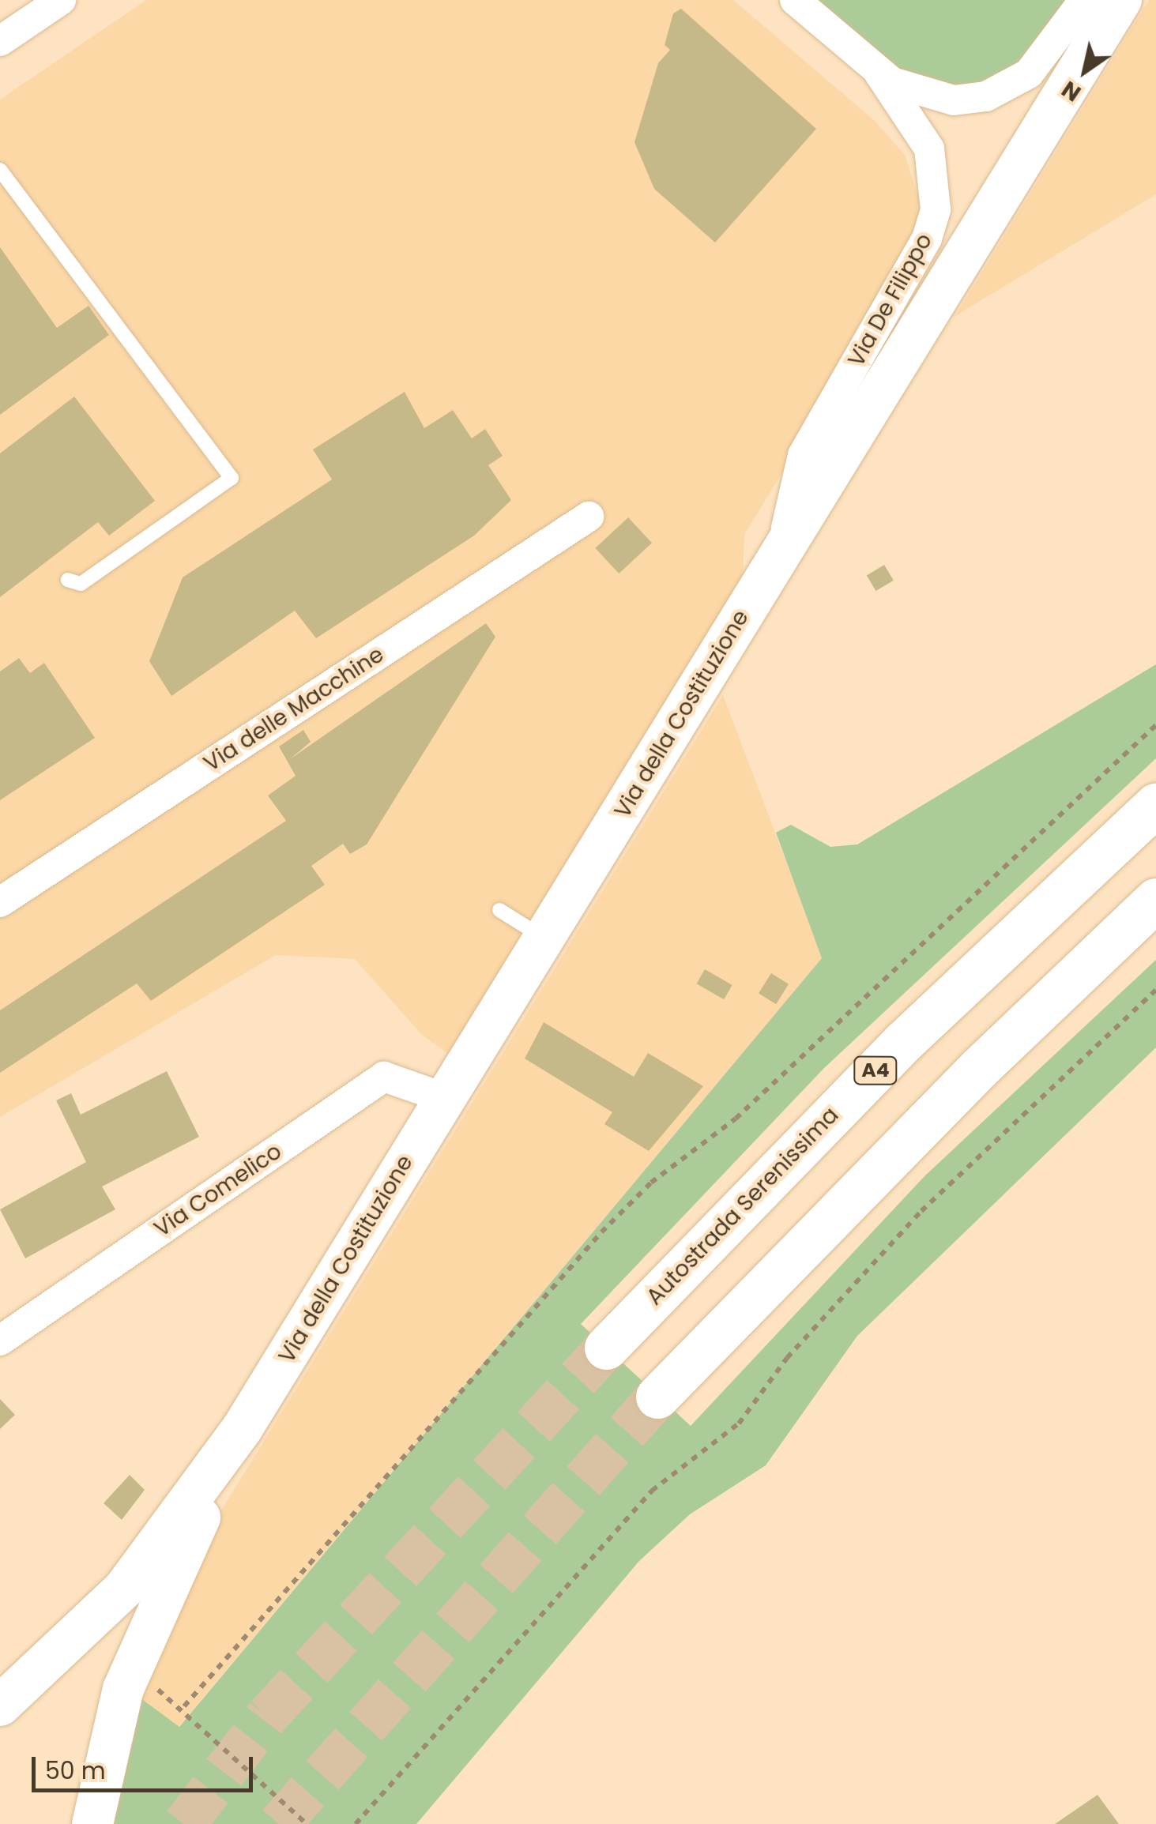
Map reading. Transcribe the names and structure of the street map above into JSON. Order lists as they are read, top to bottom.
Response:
{
  "streets": {
    "highway": ["A4", "Autostrada Serenissima"],
    "main road": ["Via della Costituzione"],
    "street": ["Via De Filippo", "Via delle Macchine", "Via Comelico"]
  },
  "crossings": [
    ["Via De Filippo", "Via della Costituzione"],
    ["Via della Costituzione", "Via Comelico"]
  ],
  "scale_bar": "50 m",
  "north": "bottom left"
}
